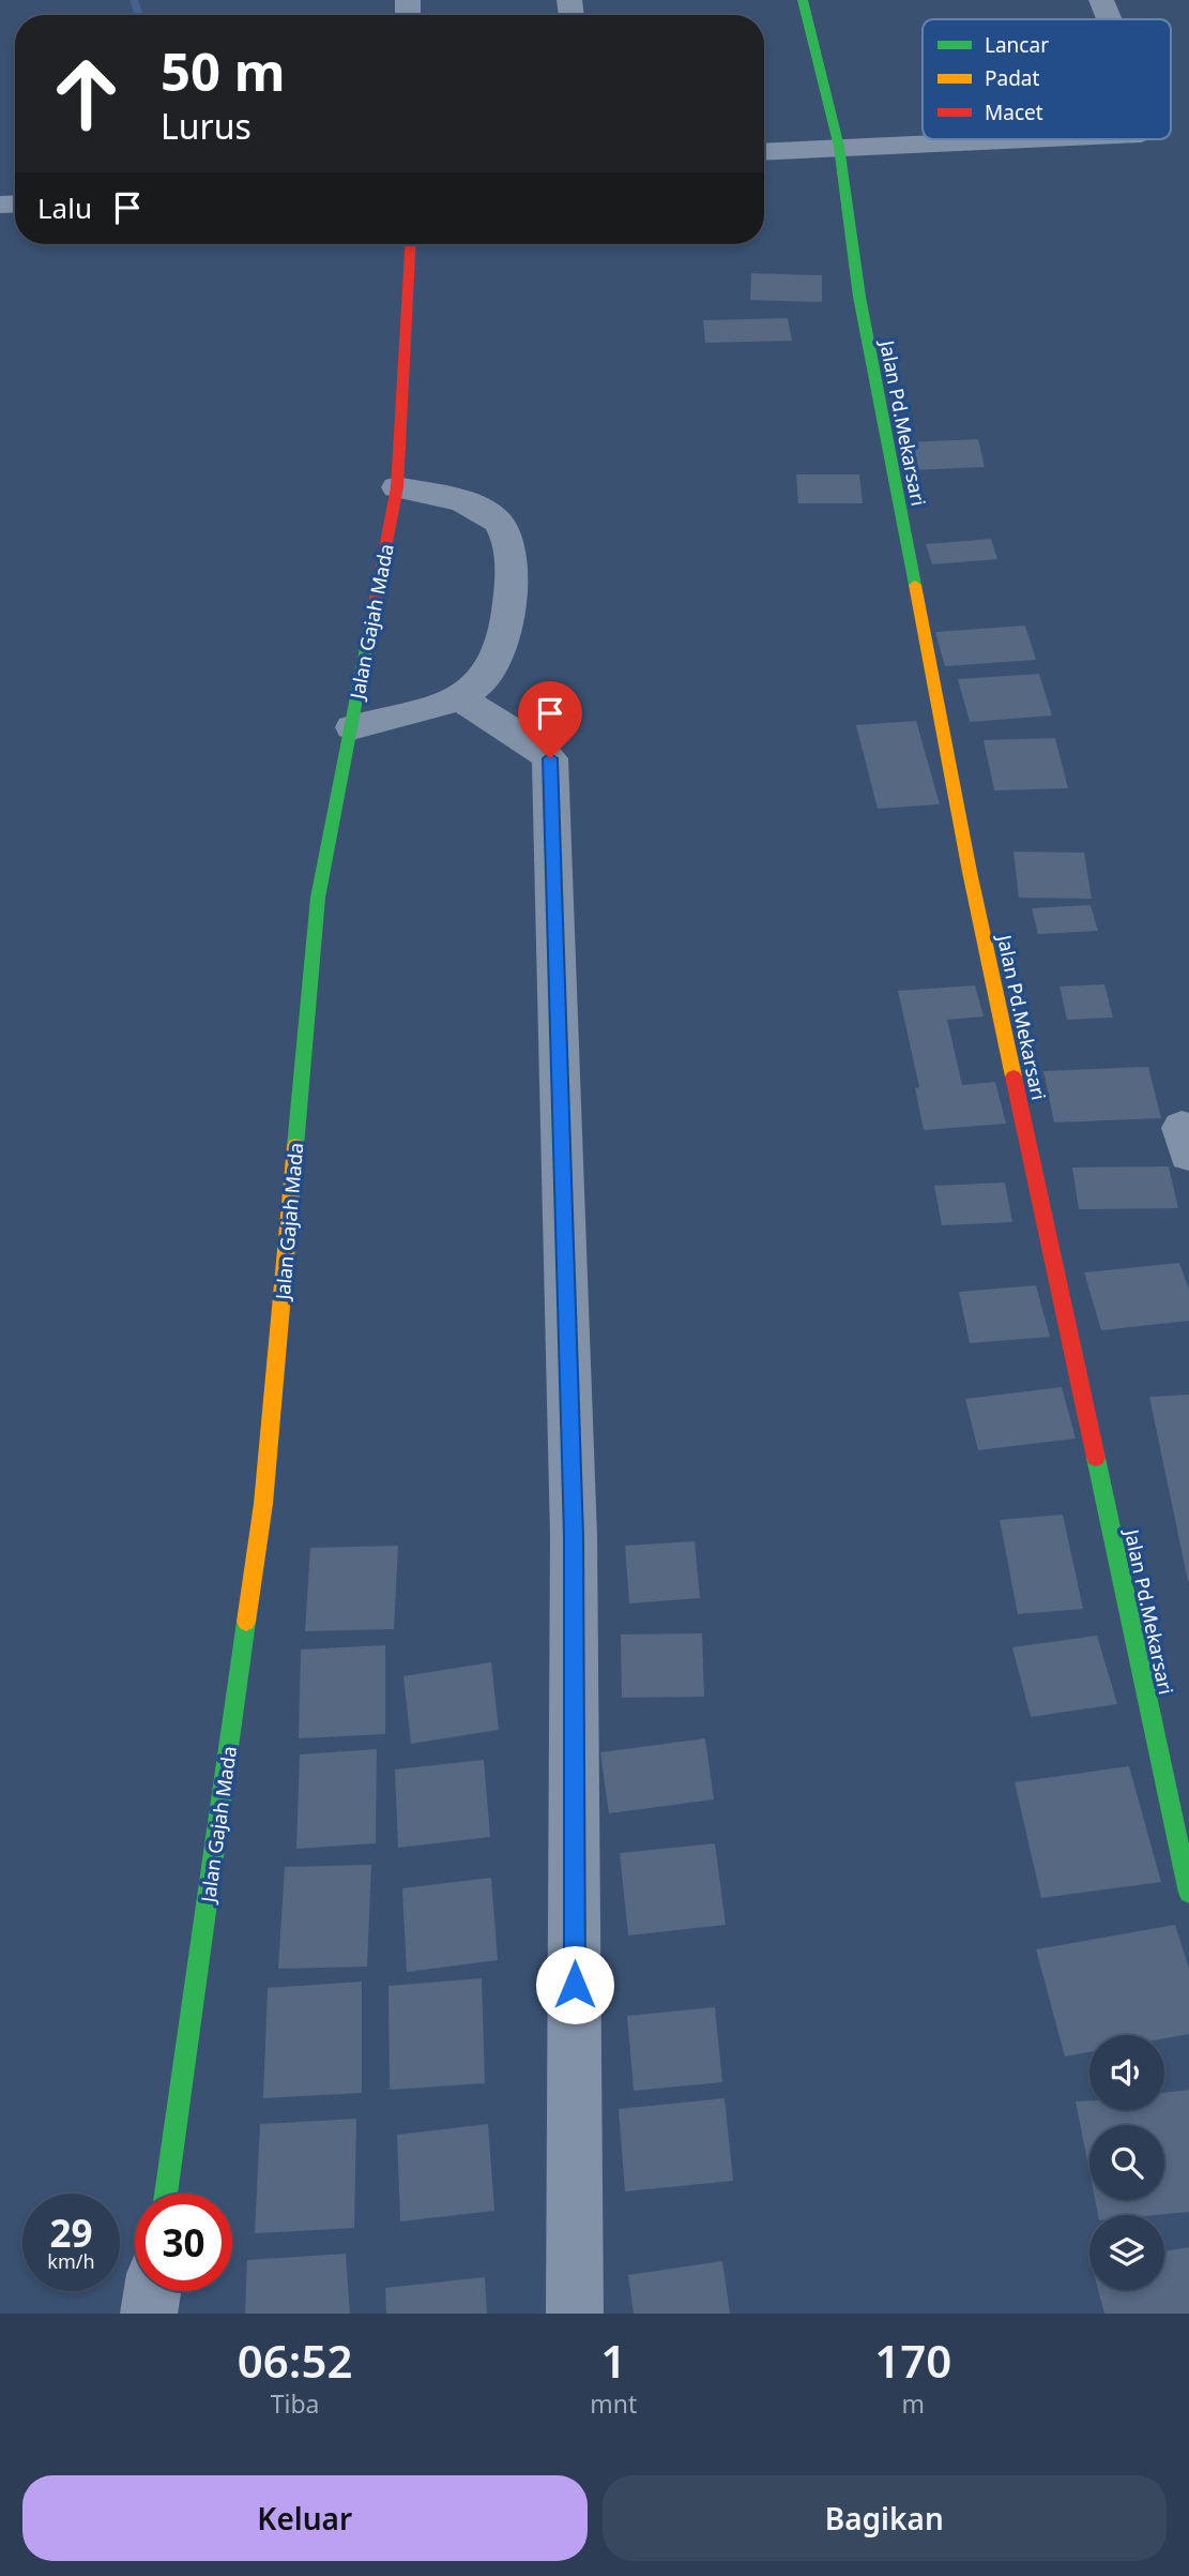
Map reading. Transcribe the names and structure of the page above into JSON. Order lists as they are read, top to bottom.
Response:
{
  "streets": {
    "street": ["Jalan Pd.Mekarsari", "Jalan Gajah Mada"]
  },
  "legend": ["Lancar", "Padat", "Macet"],
  "page": {
    "turn": ["50 m", "Lurus"],
    "then": "Lalu",
    "speed": "29 km/h",
    "limit": "30",
    "eta": [
      "06:52",
      "Tiba",
      "1",
      "mnt",
      "170",
      "m"
    ],
    "buttons": ["Keluar", "Bagikan"]
  }
}
